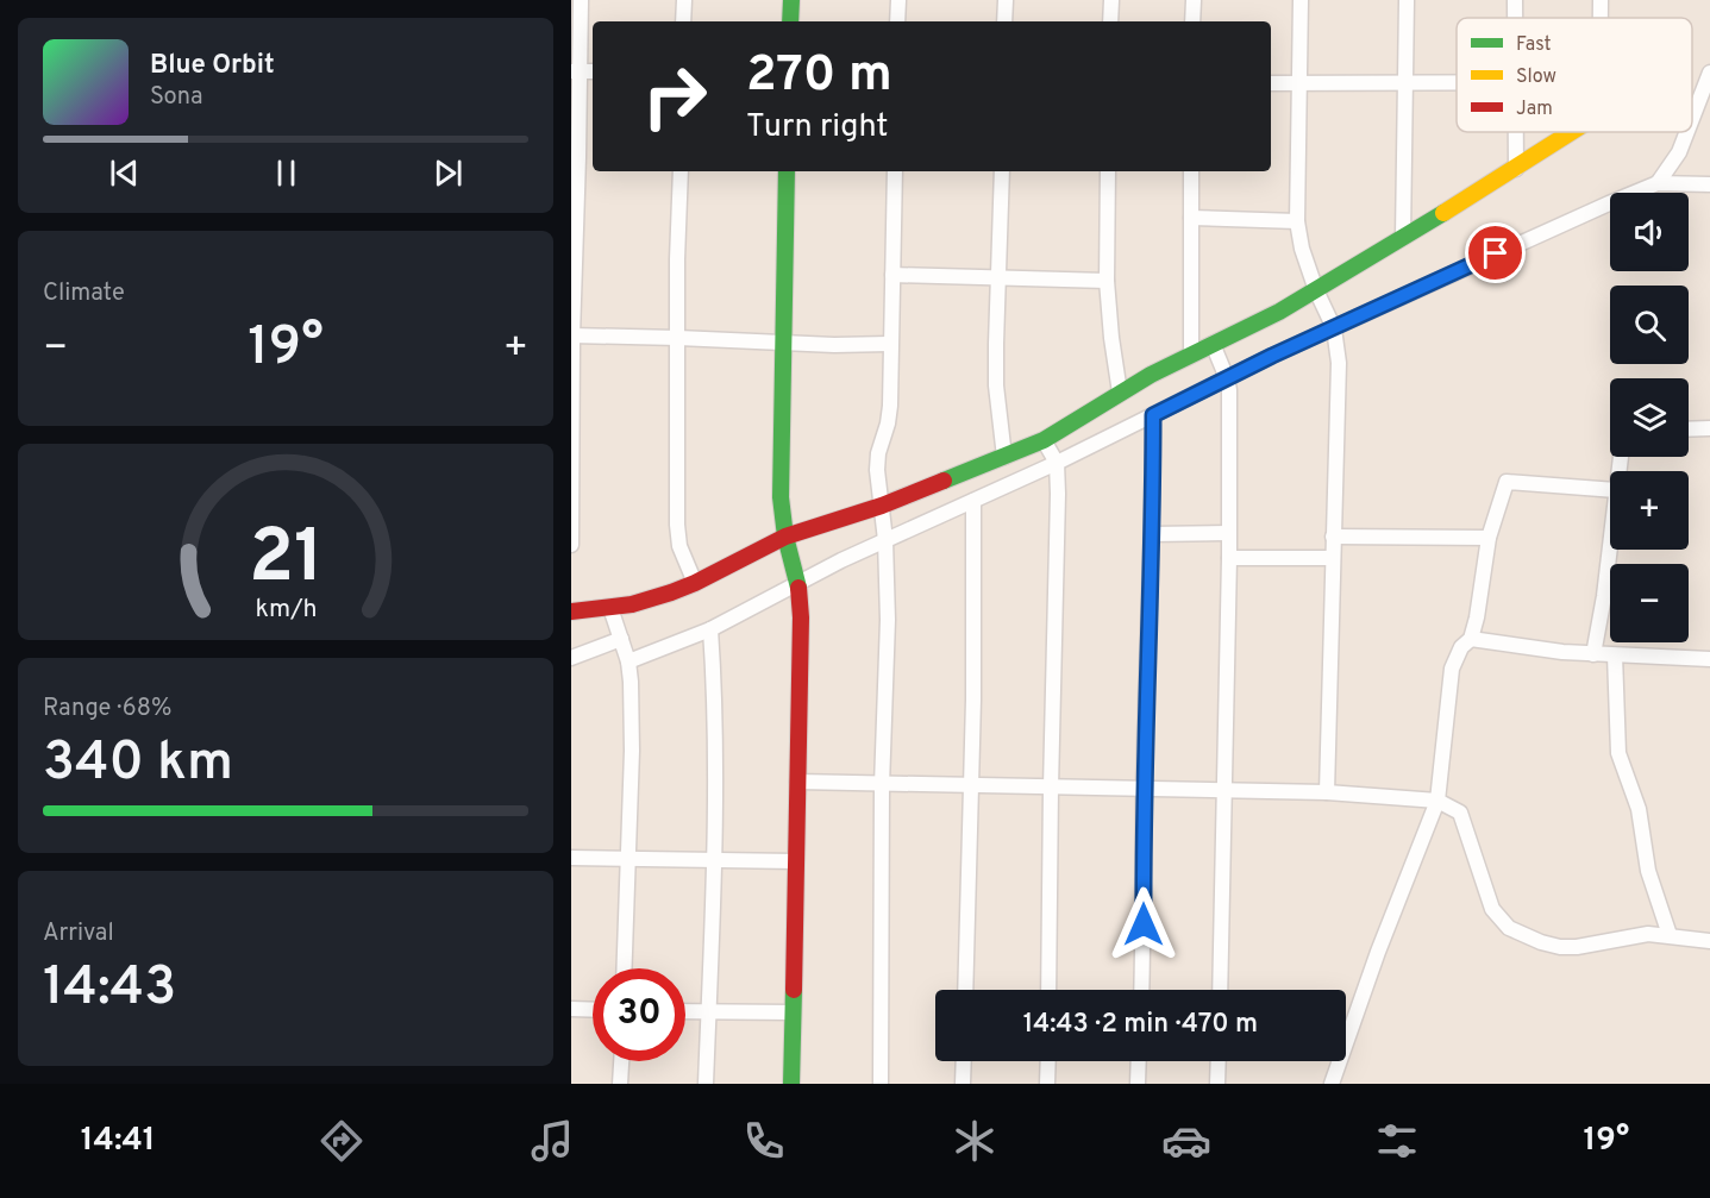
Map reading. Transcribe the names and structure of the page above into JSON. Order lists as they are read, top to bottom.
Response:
{
  "legend": ["Fast", "Slow", "Jam"],
  "page": {
    "turn": ["270 m", "Turn right"],
    "song": ["Blue Orbit", "Sona"],
    "map_buttons": ["+", "−"],
    "tile": [
      "Climate",
      ["Range · 68%", "340 km"],
      ["Arrival", "14:43"]
    ],
    "heat": ["−", "19°", "+"],
    "limit": "30",
    "trip": "14:43 · 2 min · 470 m",
    "tabs": ["14:41", "19°"],
    "gauge": ["21", "km/h"]
  }
}
